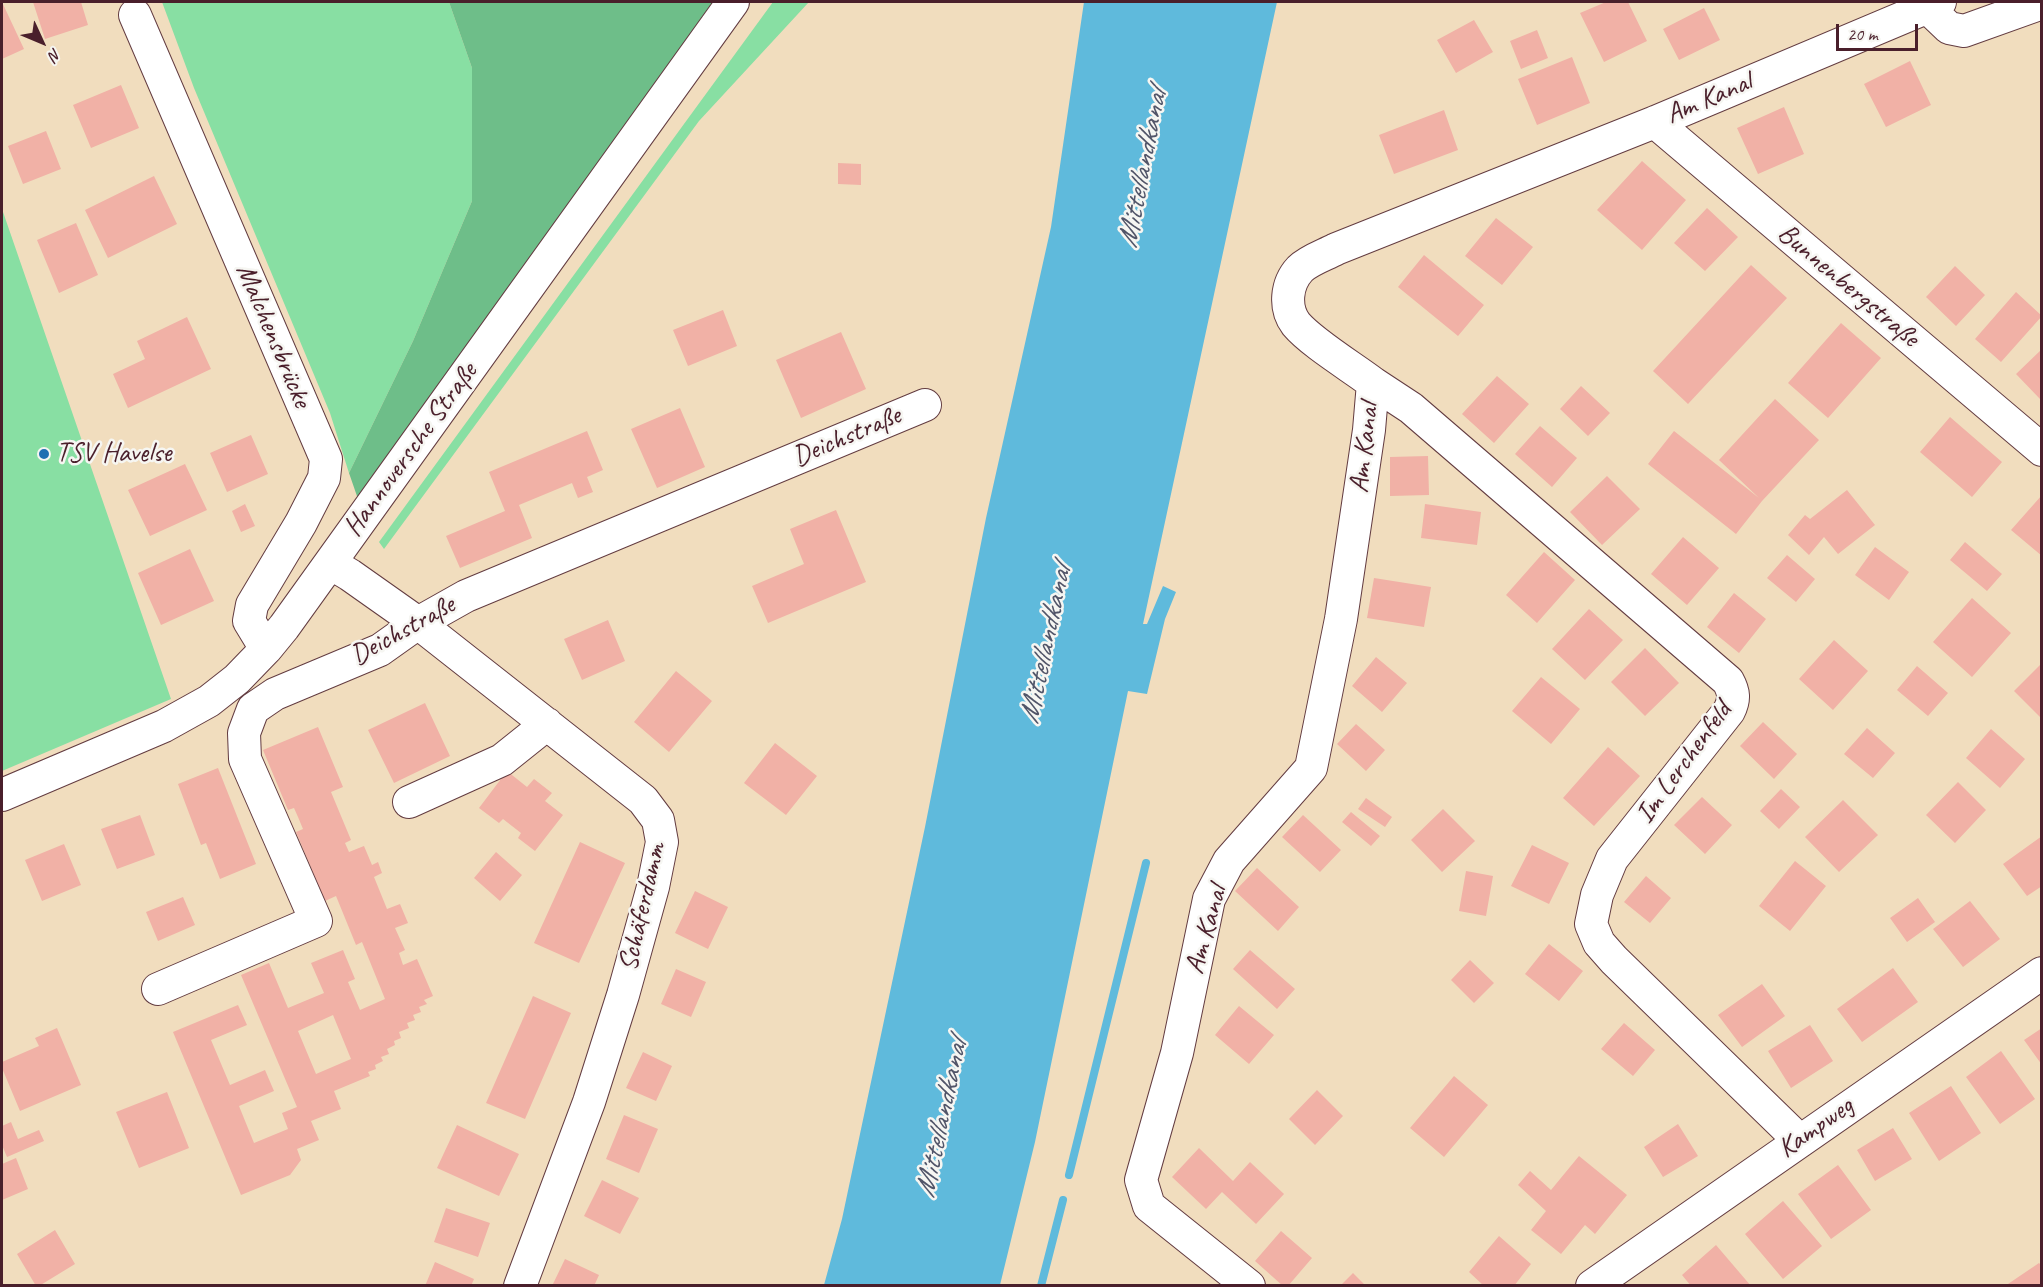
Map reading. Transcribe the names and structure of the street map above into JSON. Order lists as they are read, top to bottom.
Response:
{
  "streets": {
    "street": [
      "Am Kanal",
      "Bunnenbergstraße",
      "Malchensbrücke",
      "Deichstraße",
      "Hannoversche Straße",
      "Im Lerchenfeld",
      "Schäferdamm",
      "Kampweg"
    ]
  },
  "crossings": [
    ["Am Kanal", "Bunnenbergstraße"],
    ["Am Kanal", "Im Lerchenfeld"],
    ["Malchensbrücke", "Hannoversche Straße"],
    ["Deichstraße", "Schäferdamm"],
    ["Hannoversche Straße", "Schäferdamm"],
    ["Im Lerchenfeld", "Kampweg"]
  ],
  "water": ["Mittellandkanal"],
  "places": ["TSV Havelse"],
  "scale_bar": "20 m",
  "north": "bottom right"
}
